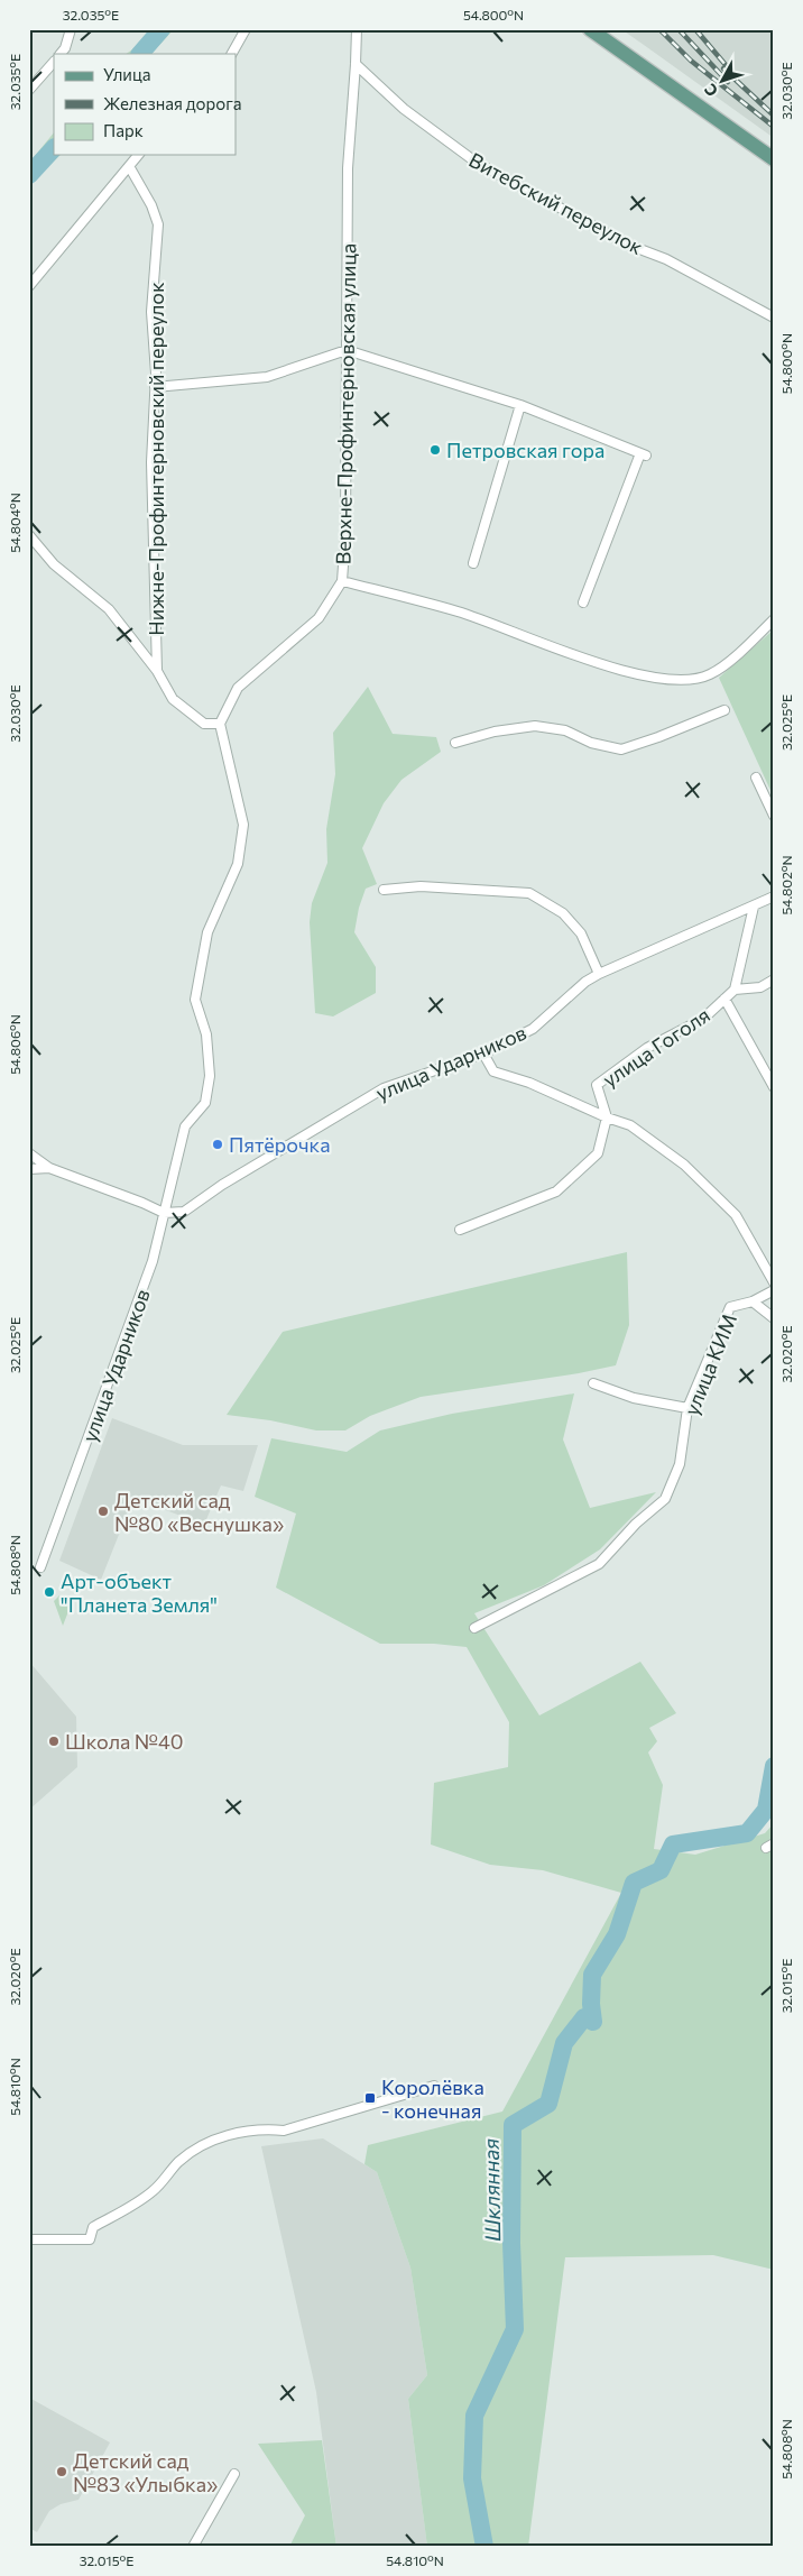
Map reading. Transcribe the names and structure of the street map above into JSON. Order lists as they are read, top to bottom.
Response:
{
  "streets": {
    "street": [
      "Витебский переулок",
      "Верхне-Профинтерновская улица",
      "Нижне-Профинтерновский переулок",
      "улица Гоголя",
      "улица Ударников",
      "улица КИМ"
    ]
  },
  "crossings": [
    ["Витебский переулок", "Верхне-Профинтерновская улица"],
    ["Верхне-Профинтерновская улица", "Нижне-Профинтерновский переулок"]
  ],
  "water": ["Шклянная"],
  "places": {
    "other": [
      "Петровская гора",
      "Пятёрочка",
      "Детский сад №80 «Веснушка»",
      "Арт-объект \"Планета Земля\"",
      "Школа №40",
      "Детский сад №83 «Улыбка»"
    ],
    "transit": ["Королёвка - конечная"]
  },
  "legend": ["Улица", "Железная дорога", "Парк"],
  "north": "bottom left",
  "coordinates": [
    "32.035°E",
    "54.800°N",
    "32.030°E",
    "54.804°N",
    "32.025°E",
    "54.802°N",
    "54.806°N",
    "32.020°E",
    "54.808°N",
    "32.015°E",
    "54.810°N"
  ]
}
